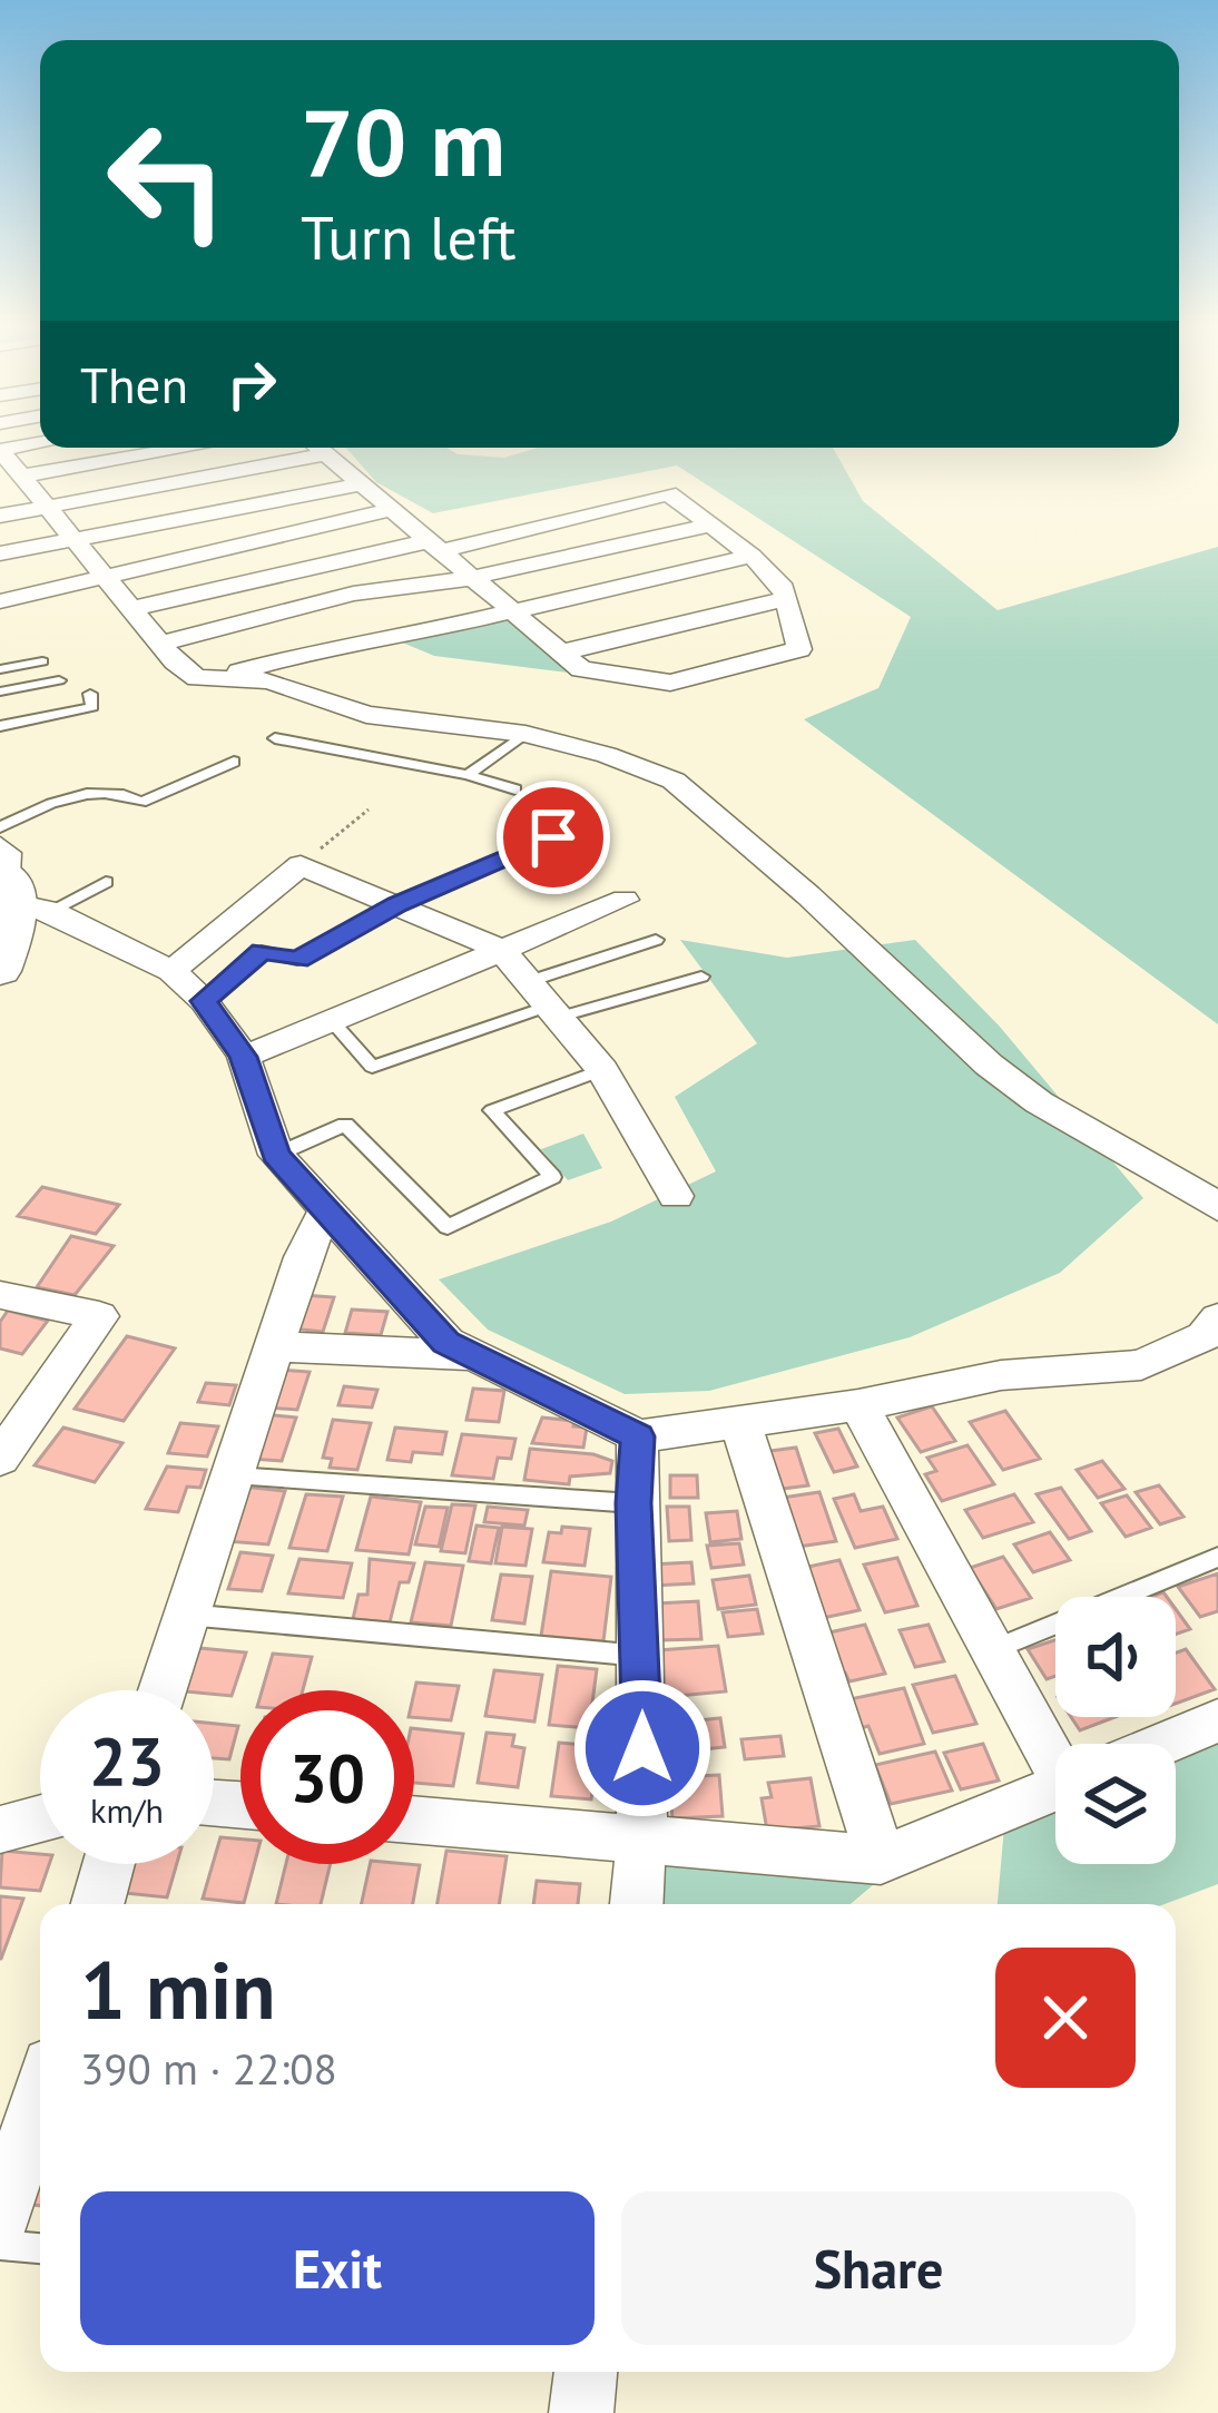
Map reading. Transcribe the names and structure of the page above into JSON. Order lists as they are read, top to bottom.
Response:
{
  "page": {
    "turn": ["70 m", "Turn left"],
    "then": "Then",
    "speed": "23 km/h",
    "limit": "30",
    "heading": ["1 min", "390 m · 22:08"],
    "buttons": ["Exit", "Share"]
  }
}
